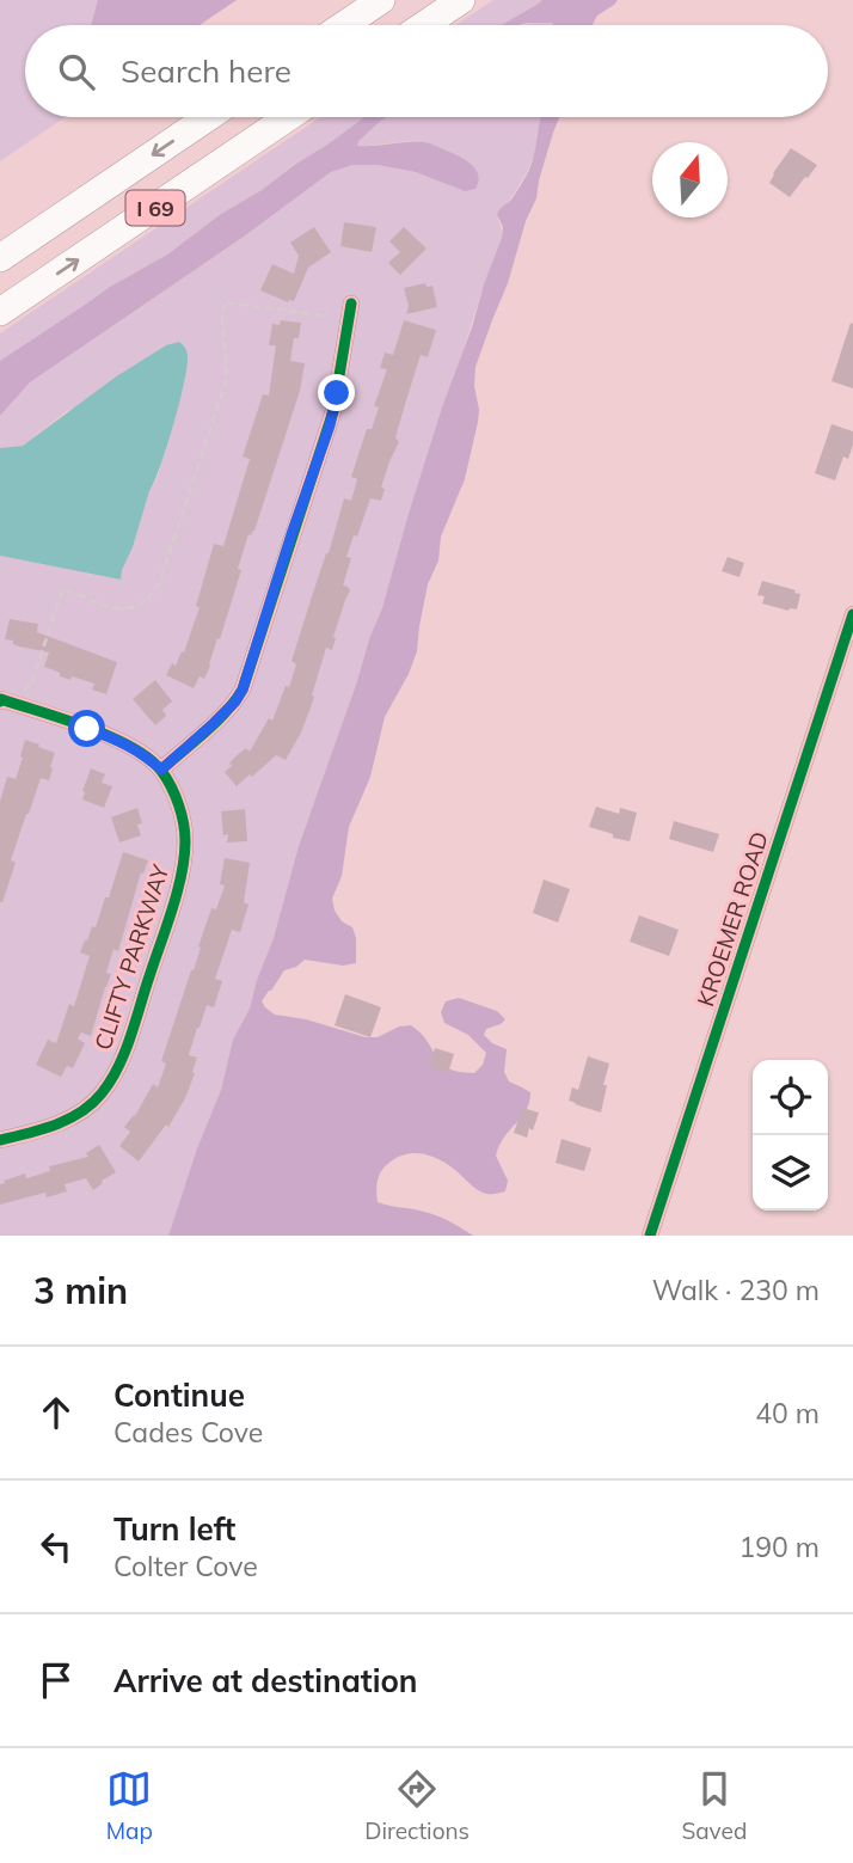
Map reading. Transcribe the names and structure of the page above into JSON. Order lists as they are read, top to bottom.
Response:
{
  "streets": {
    "highway": ["I 69"],
    "street": ["KROEMER ROAD", "CLIFTY PARKWAY"]
  },
  "north": "top",
  "page": {
    "search": "Search here",
    "heading": ["3 min", "Walk · 230 m"],
    "list": [
      ["Continue", "Cades Cove", "40 m"],
      ["Turn left", "Colter Cove", "190 m"],
      "Arrive at destination"
    ],
    "nav": ["Map", "Directions", "Saved"]
  }
}
